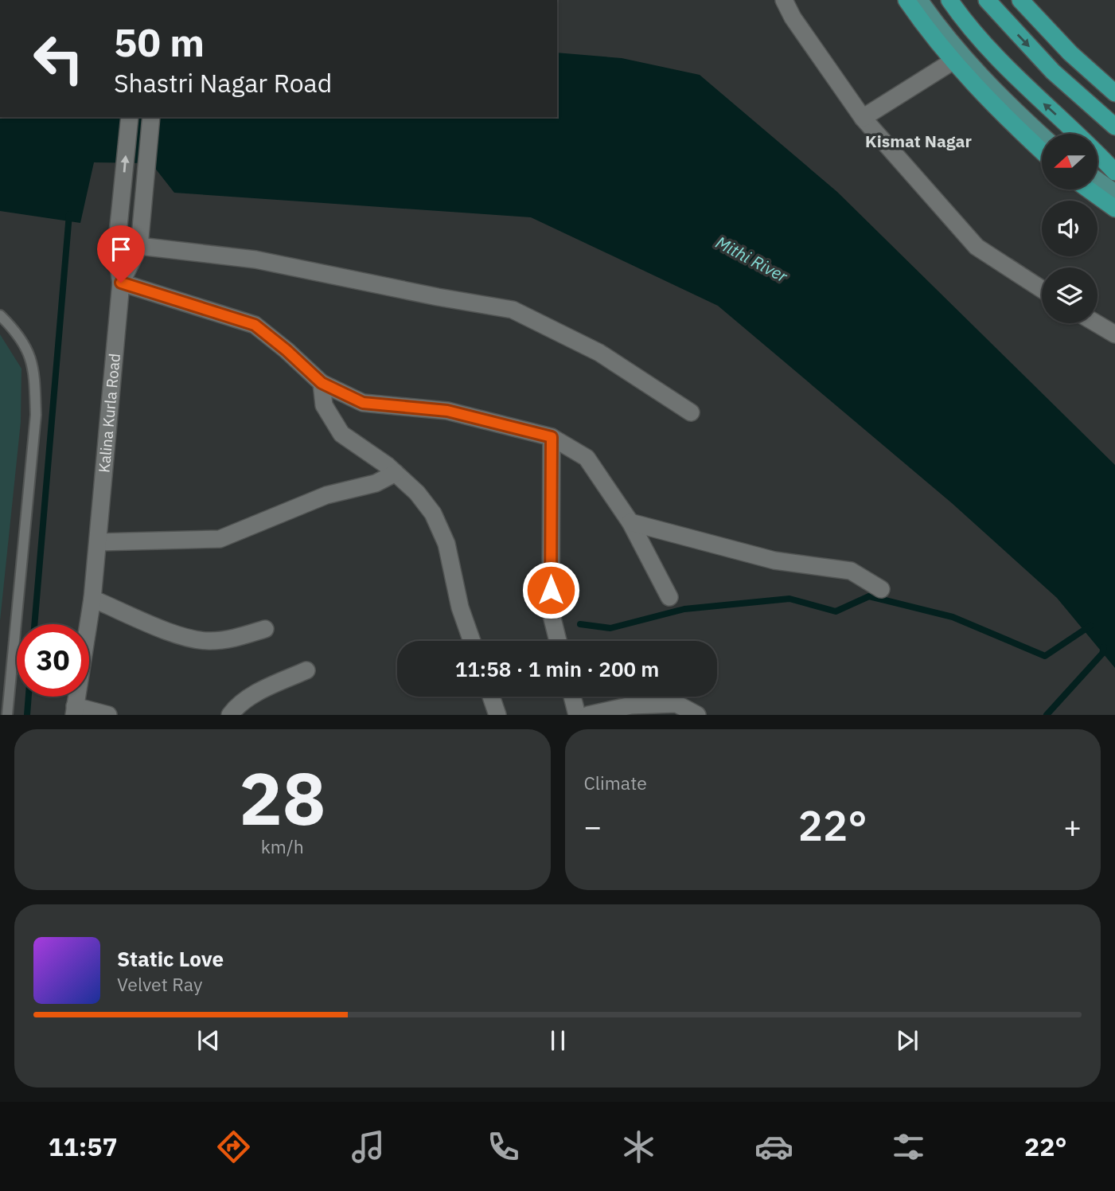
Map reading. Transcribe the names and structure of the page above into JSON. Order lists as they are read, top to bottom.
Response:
{
  "streets": {
    "street": ["Kalina Kurla Road"]
  },
  "districts": ["Kismat Nagar"],
  "water": ["Mithi River"],
  "north": "left",
  "page": {
    "turn": ["50 m", "Shastri Nagar Road"],
    "limit": "30",
    "trip": "11:58 · 1 min · 200 m",
    "tile": [
      ["28", "km/h"],
      "Climate"
    ],
    "heat": ["−", "22°", "+"],
    "song": ["Static Love", "Velvet Ray"],
    "tabs": ["11:57", "22°"]
  }
}
